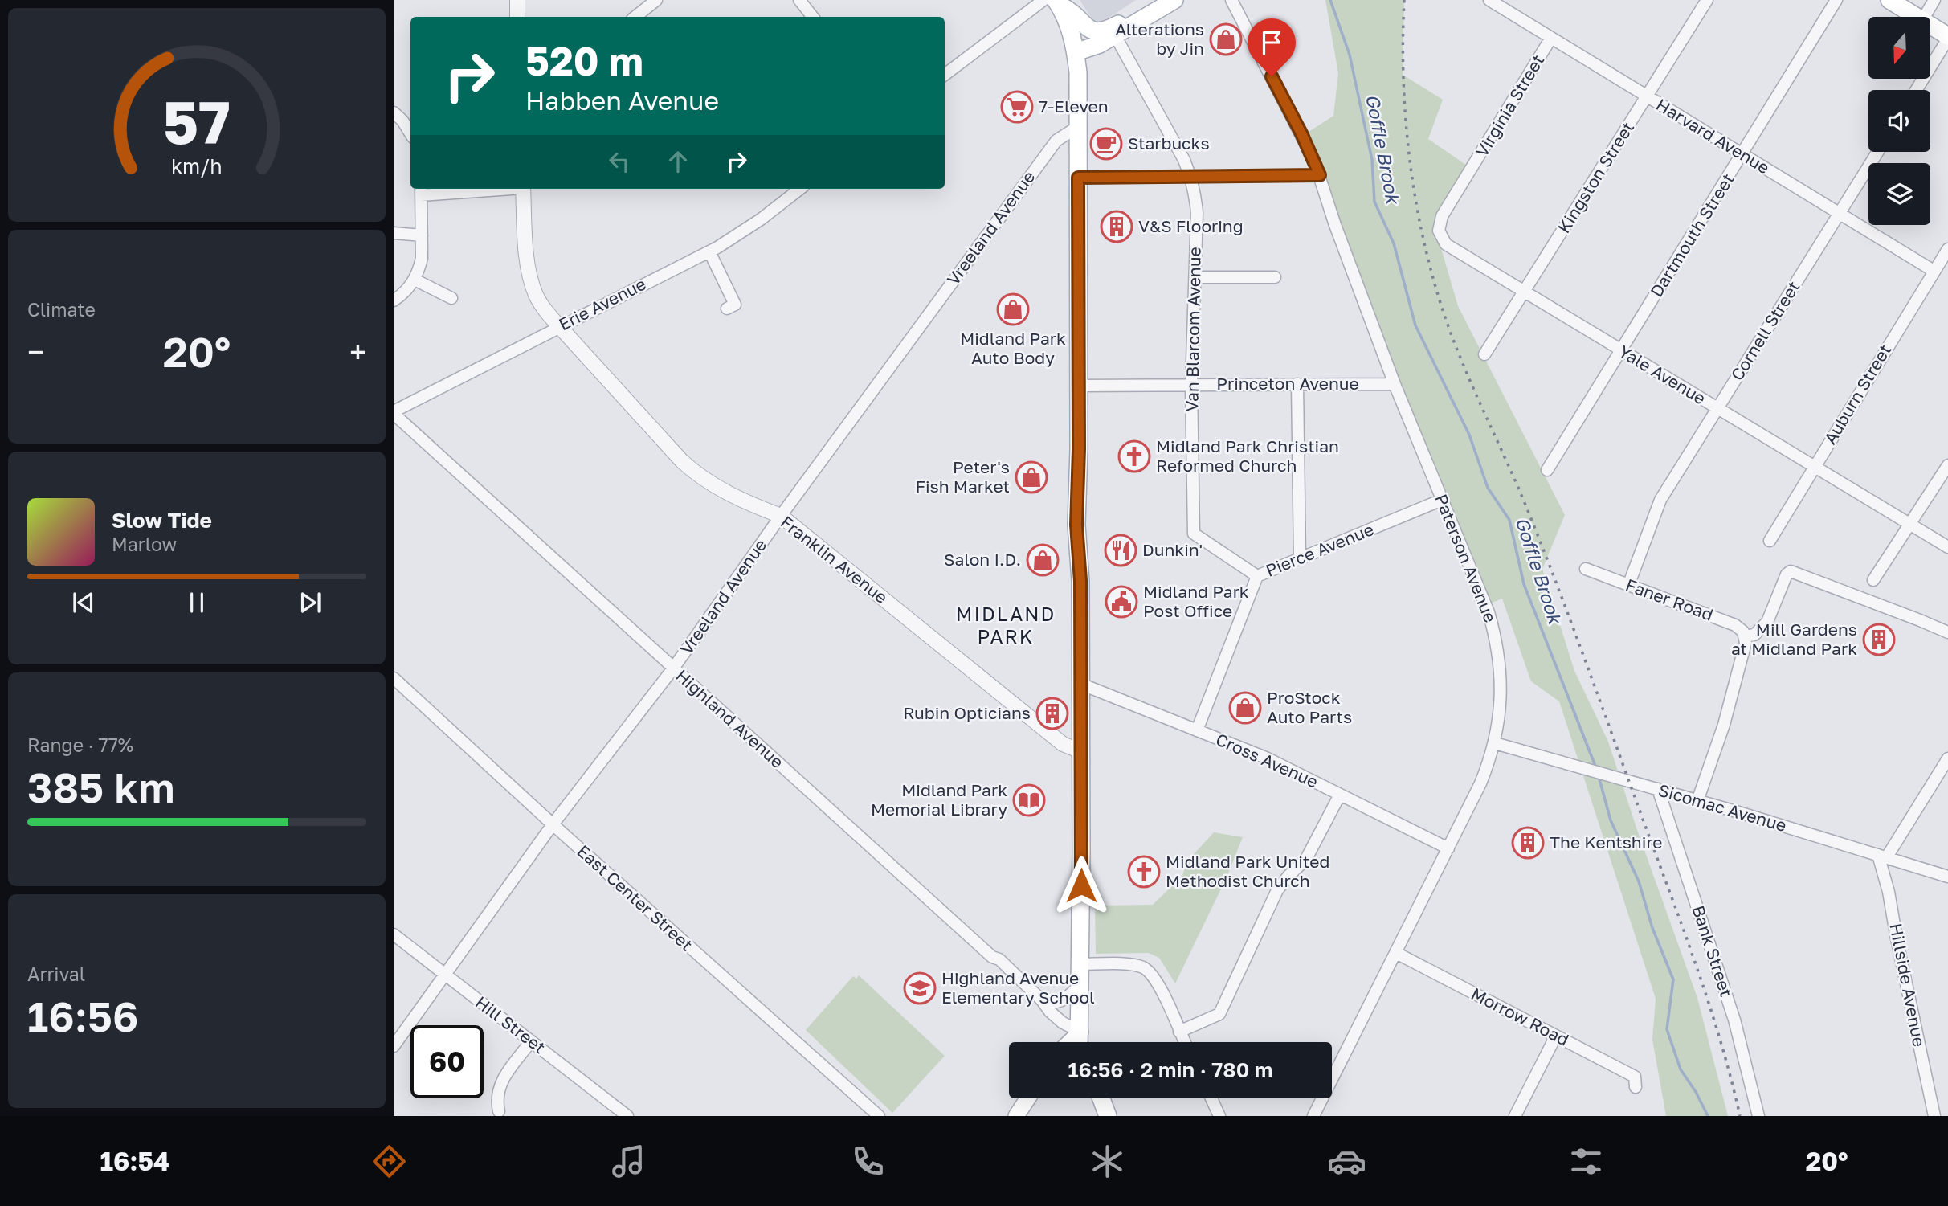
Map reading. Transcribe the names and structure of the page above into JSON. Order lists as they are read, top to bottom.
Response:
{
  "streets": {
    "street": [
      "Virginia Street",
      "Harvard Avenue",
      "Kingston Street",
      "Vreeland Avenue",
      "Dartmouth Street",
      "Erie Avenue",
      "Van Blarcom Avenue",
      "Cornell Street",
      "Yale Avenue",
      "Princeton Avenue",
      "Auburn Street",
      "Pierce Avenue",
      "Paterson Avenue",
      "Franklin Avenue",
      "Faner Road",
      "Highland Avenue",
      "Cross Avenue",
      "Sicomac Avenue",
      "East Center Street",
      "Bank Street",
      "Hillside Avenue",
      "Morrow Road",
      "Hill Street"
    ]
  },
  "crossings": [
    ["Virginia Street", "Harvard Avenue"],
    ["Virginia Street", "Yale Avenue"],
    ["Harvard Avenue", "Kingston Street"],
    ["Harvard Avenue", "Dartmouth Street"],
    ["Harvard Avenue", "Cornell Street"],
    ["Harvard Avenue", "Auburn Street"],
    ["Kingston Street", "Yale Avenue"],
    ["Vreeland Avenue", "Franklin Avenue"],
    ["Vreeland Avenue", "Highland Avenue"],
    ["Vreeland Avenue", "East Center Street"],
    ["Vreeland Avenue", "Hill Street"],
    ["Dartmouth Street", "Yale Avenue"],
    ["Erie Avenue", "Franklin Avenue"],
    ["Erie Avenue", "Highland Avenue"],
    ["Van Blarcom Avenue", "Princeton Avenue"],
    ["Van Blarcom Avenue", "Pierce Avenue"],
    ["Cornell Street", "Yale Avenue"],
    ["Cornell Street", "Faner Road"],
    ["Yale Avenue", "Auburn Street"],
    ["Princeton Avenue", "Paterson Avenue"],
    ["Pierce Avenue", "Paterson Avenue"],
    ["Pierce Avenue", "Cross Avenue"],
    ["Paterson Avenue", "Cross Avenue"],
    ["Paterson Avenue", "Sicomac Avenue"],
    ["Paterson Avenue", "Morrow Road"],
    ["Sicomac Avenue", "Bank Street"],
    ["Sicomac Avenue", "Hillside Avenue"]
  ],
  "districts": ["MIDLAND PARK"],
  "water": ["Goffle Brook"],
  "places": {
    "shop": [
      "Alterations by Jin",
      "Midland Park Auto Body",
      "Peter's Fish Market",
      "Salon I.D.",
      "ProStock Auto Parts"
    ],
    "supermarket": ["7-Eleven"],
    "cafe": ["Starbucks"],
    "building": [
      "V&S Flooring",
      "Mill Gardens at Midland Park",
      "Rubin Opticians",
      "The Kentshire"
    ],
    "church": ["Midland Park Christian Reformed Church", "Midland Park United Methodist Church"],
    "restaurant": ["Dunkin'"],
    "public building": ["Midland Park Post Office"],
    "library": ["Midland Park Memorial Library"],
    "school or university": ["Highland Avenue Elementary School"]
  },
  "north": "bottom",
  "page": {
    "turn": ["520 m", "Habben Avenue"],
    "tile": [
      "Climate",
      ["Range · 77%", "385 km"],
      ["Arrival", "16:56"]
    ],
    "heat": ["−", "20°", "+"],
    "song": ["Slow Tide", "Marlow"],
    "limit": "60",
    "trip": "16:56 · 2 min · 780 m",
    "tabs": ["16:54", "20°"],
    "gauge": ["57", "km/h"]
  }
}
